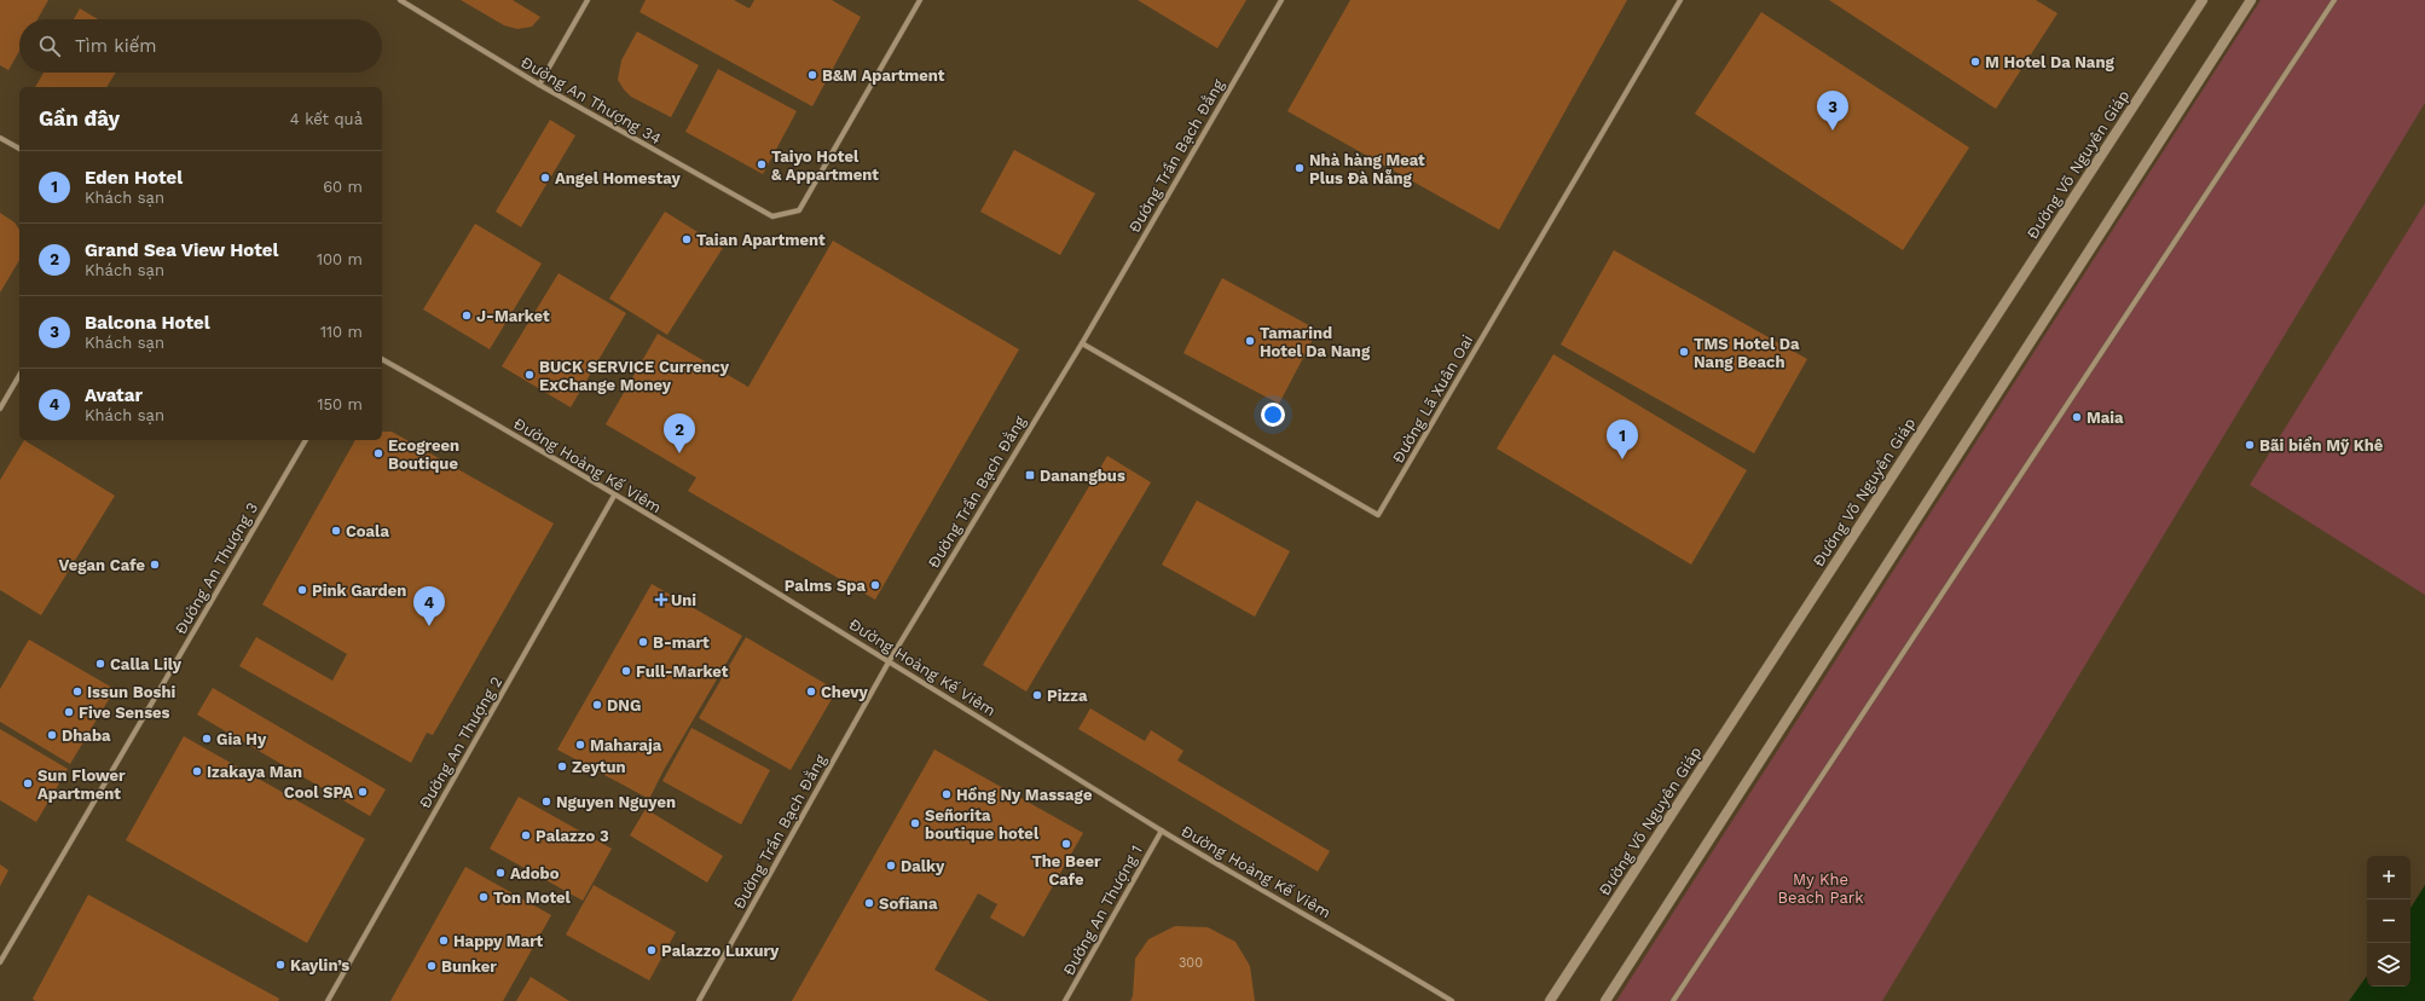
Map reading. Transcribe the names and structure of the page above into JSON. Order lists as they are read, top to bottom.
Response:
{
  "streets": {
    "main road": ["Đường Võ Nguyên Giáp"],
    "street": [
      "Đường An Thượng 34",
      "Đường Trần Bạch Đằng",
      "Đường Lã Xuân Oai",
      "Đường Hoàng Kế Viêm",
      "Đường An Thượng 3",
      "Đường An Thượng 2",
      "Đường An Thượng 1"
    ]
  },
  "crossings": [
    ["Đường Trần Bạch Đằng", "Đường Lã Xuân Oai"],
    ["Đường Trần Bạch Đằng", "Đường Hoàng Kế Viêm"],
    ["Đường Hoàng Kế Viêm", "Đường An Thượng 2"],
    ["Đường Hoàng Kế Viêm", "Đường An Thượng 1"]
  ],
  "parks": ["My Khe Beach Park"],
  "places": {
    "other": [
      "M Hotel Da Nang",
      "B&M Apartment",
      "Taiyo Hotel & Appartment",
      "Nhà hàng Meat Plus Đà Nẵng",
      "Angel Homestay",
      "Taian Apartment",
      "J-Market",
      "Tamarind Hotel Da Nang",
      "TMS Hotel Da Nang Beach",
      "BUCK SERVICE Currency ExChange Money",
      "Maia",
      "Bãi biển Mỹ Khê",
      "Ecogreen Boutique",
      "Coala",
      "Vegan Cafe",
      "Palms Spa",
      "Pink Garden",
      "B-mart",
      "Calla Lily",
      "Full-Market",
      "Issun Boshi",
      "Chevy",
      "Pizza",
      "DNG",
      "Five Senses",
      "Dhaba",
      "Gia Hy",
      "Maharaja",
      "Zeytun",
      "Izakaya Man",
      "Sun Flower Apartment",
      "Cool SPA",
      "Hồng Ny Massage",
      "Nguyen Nguyen",
      "Señorita boutique hotel",
      "Palazzo 3",
      "The Beer Cafe",
      "Dalky",
      "Adobo",
      "Ton Motel",
      "Sofiana",
      "Happy Mart",
      "Palazzo Luxury",
      "Kaylin’s",
      "Bunker"
    ],
    "transit": ["Danangbus"],
    "health": ["Uni"]
  },
  "house_numbers": ["300"],
  "page": {
    "search": "Tìm kiếm",
    "heading": ["Gần đây", "4 kết quả"],
    "pins": [
      "3",
      "2",
      "1",
      "4"
    ],
    "list": [
      {
        "mark": "1",
        "name": "Eden Hotel",
        "note": "Khách sạn",
        "value": "60 m"
      },
      {
        "mark": "2",
        "name": "Grand Sea View Hotel",
        "note": "Khách sạn",
        "value": "100 m"
      },
      {
        "mark": "3",
        "name": "Balcona Hotel",
        "note": "Khách sạn",
        "value": "110 m"
      },
      {
        "mark": "4",
        "name": "Avatar",
        "note": "Khách sạn",
        "value": "150 m"
      }
    ],
    "map_buttons": ["+", "−"]
  }
}
